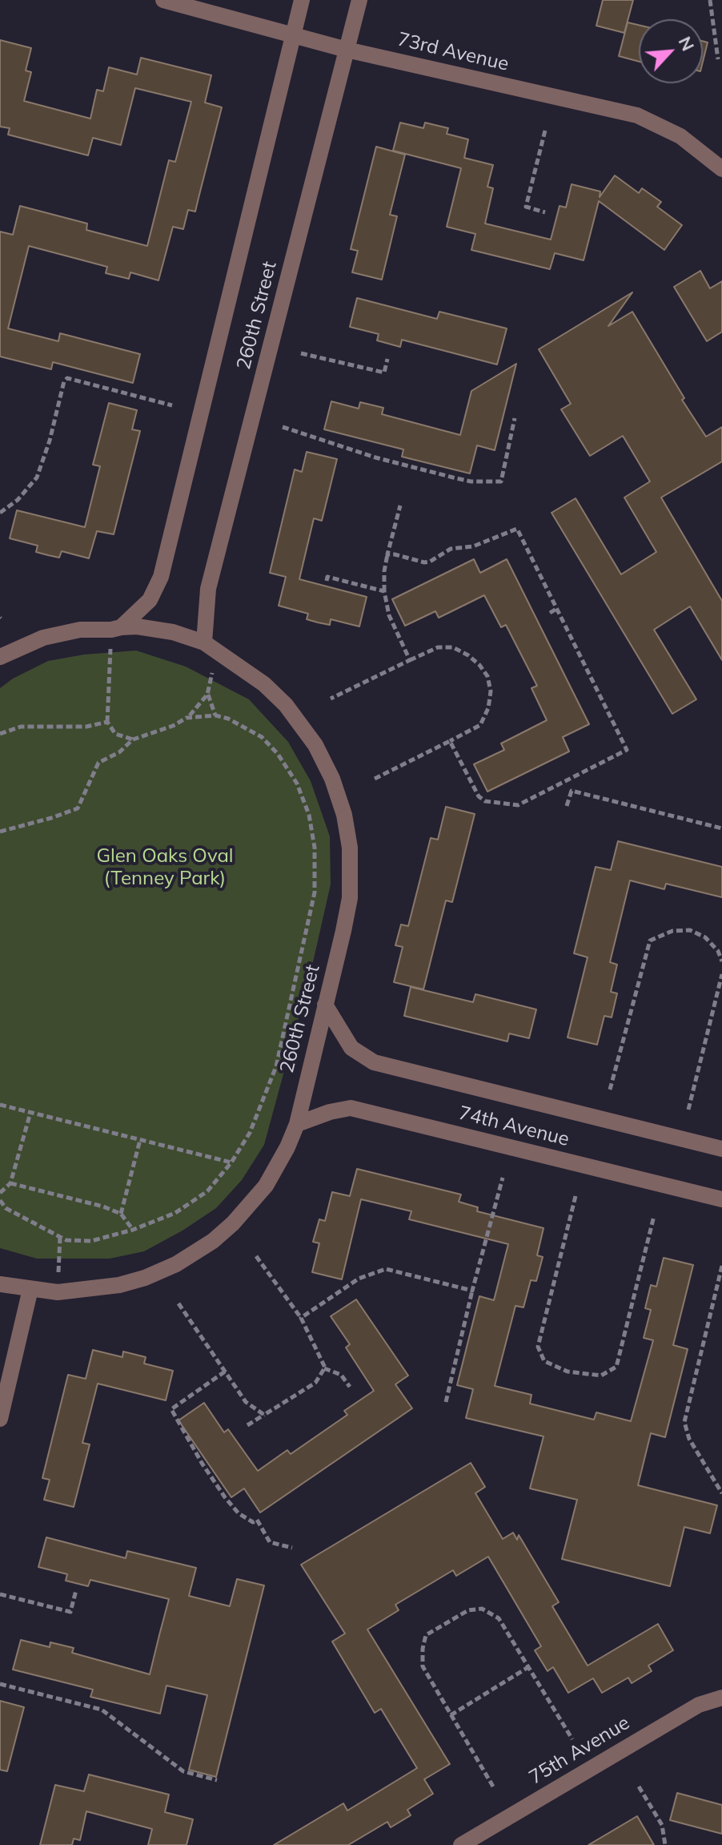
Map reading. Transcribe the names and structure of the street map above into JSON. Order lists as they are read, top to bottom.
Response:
{
  "streets": {
    "street": [
      "73rd Avenue",
      "260th Street",
      "74th Avenue",
      "75th Avenue"
    ]
  },
  "crossings": [
    ["73rd Avenue", "260th Street"],
    ["260th Street", "74th Avenue"]
  ],
  "parks": ["Glen Oaks Oval (Tenney Park)"],
  "north": "top right"
}
